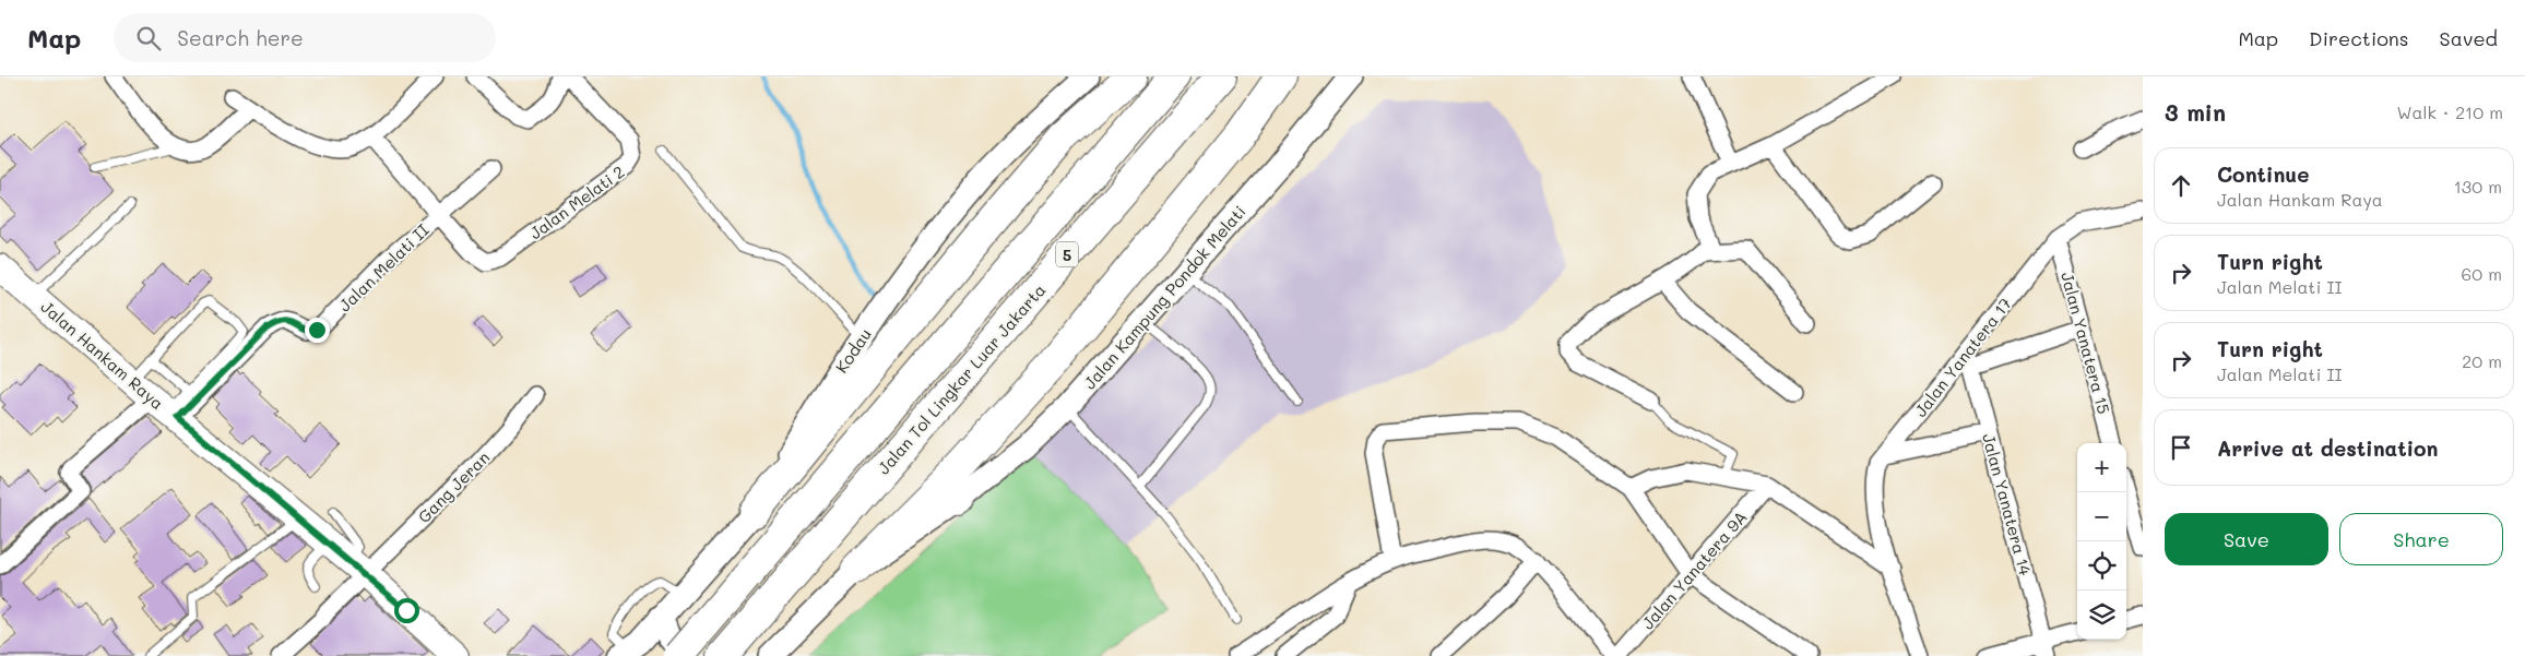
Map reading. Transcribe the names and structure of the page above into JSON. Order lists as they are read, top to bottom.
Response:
{
  "streets": {
    "highway": ["5", "Jalan Tol Lingkar Luar Jakarta"],
    "main road": ["Jalan Kampung Pondok Melati", "Kodau", "Jalan Hankam Raya"],
    "street": [
      "Jalan Melati 2",
      "Jalan Melati II",
      "Jalan Yanatera 15",
      "Jalan Yanatera 17",
      "Gang Jeran",
      "Jalan Yanatera 14",
      "Jalan Yanatera 9A"
    ]
  },
  "crossings": [
    ["Jalan Melati 2", "Jalan Melati II"],
    ["Jalan Melati II", "Jalan Hankam Raya"],
    ["Jalan Yanatera 15", "Jalan Yanatera 17"],
    ["Jalan Hankam Raya", "Gang Jeran"],
    ["Jalan Yanatera 17", "Jalan Yanatera 14"]
  ],
  "page": {
    "header": "Map",
    "search": "Search here",
    "nav": ["Map", "Directions", "Saved"],
    "heading": ["3 min", "Walk · 210 m"],
    "list": [
      ["Continue", "Jalan Hankam Raya", "130 m"],
      ["Turn right", "Jalan Melati II", "60 m"],
      ["Turn right", "Jalan Melati II", "20 m"],
      "Arrive at destination"
    ],
    "map_buttons": ["+", "−"],
    "buttons": ["Save", "Share"]
  }
}
